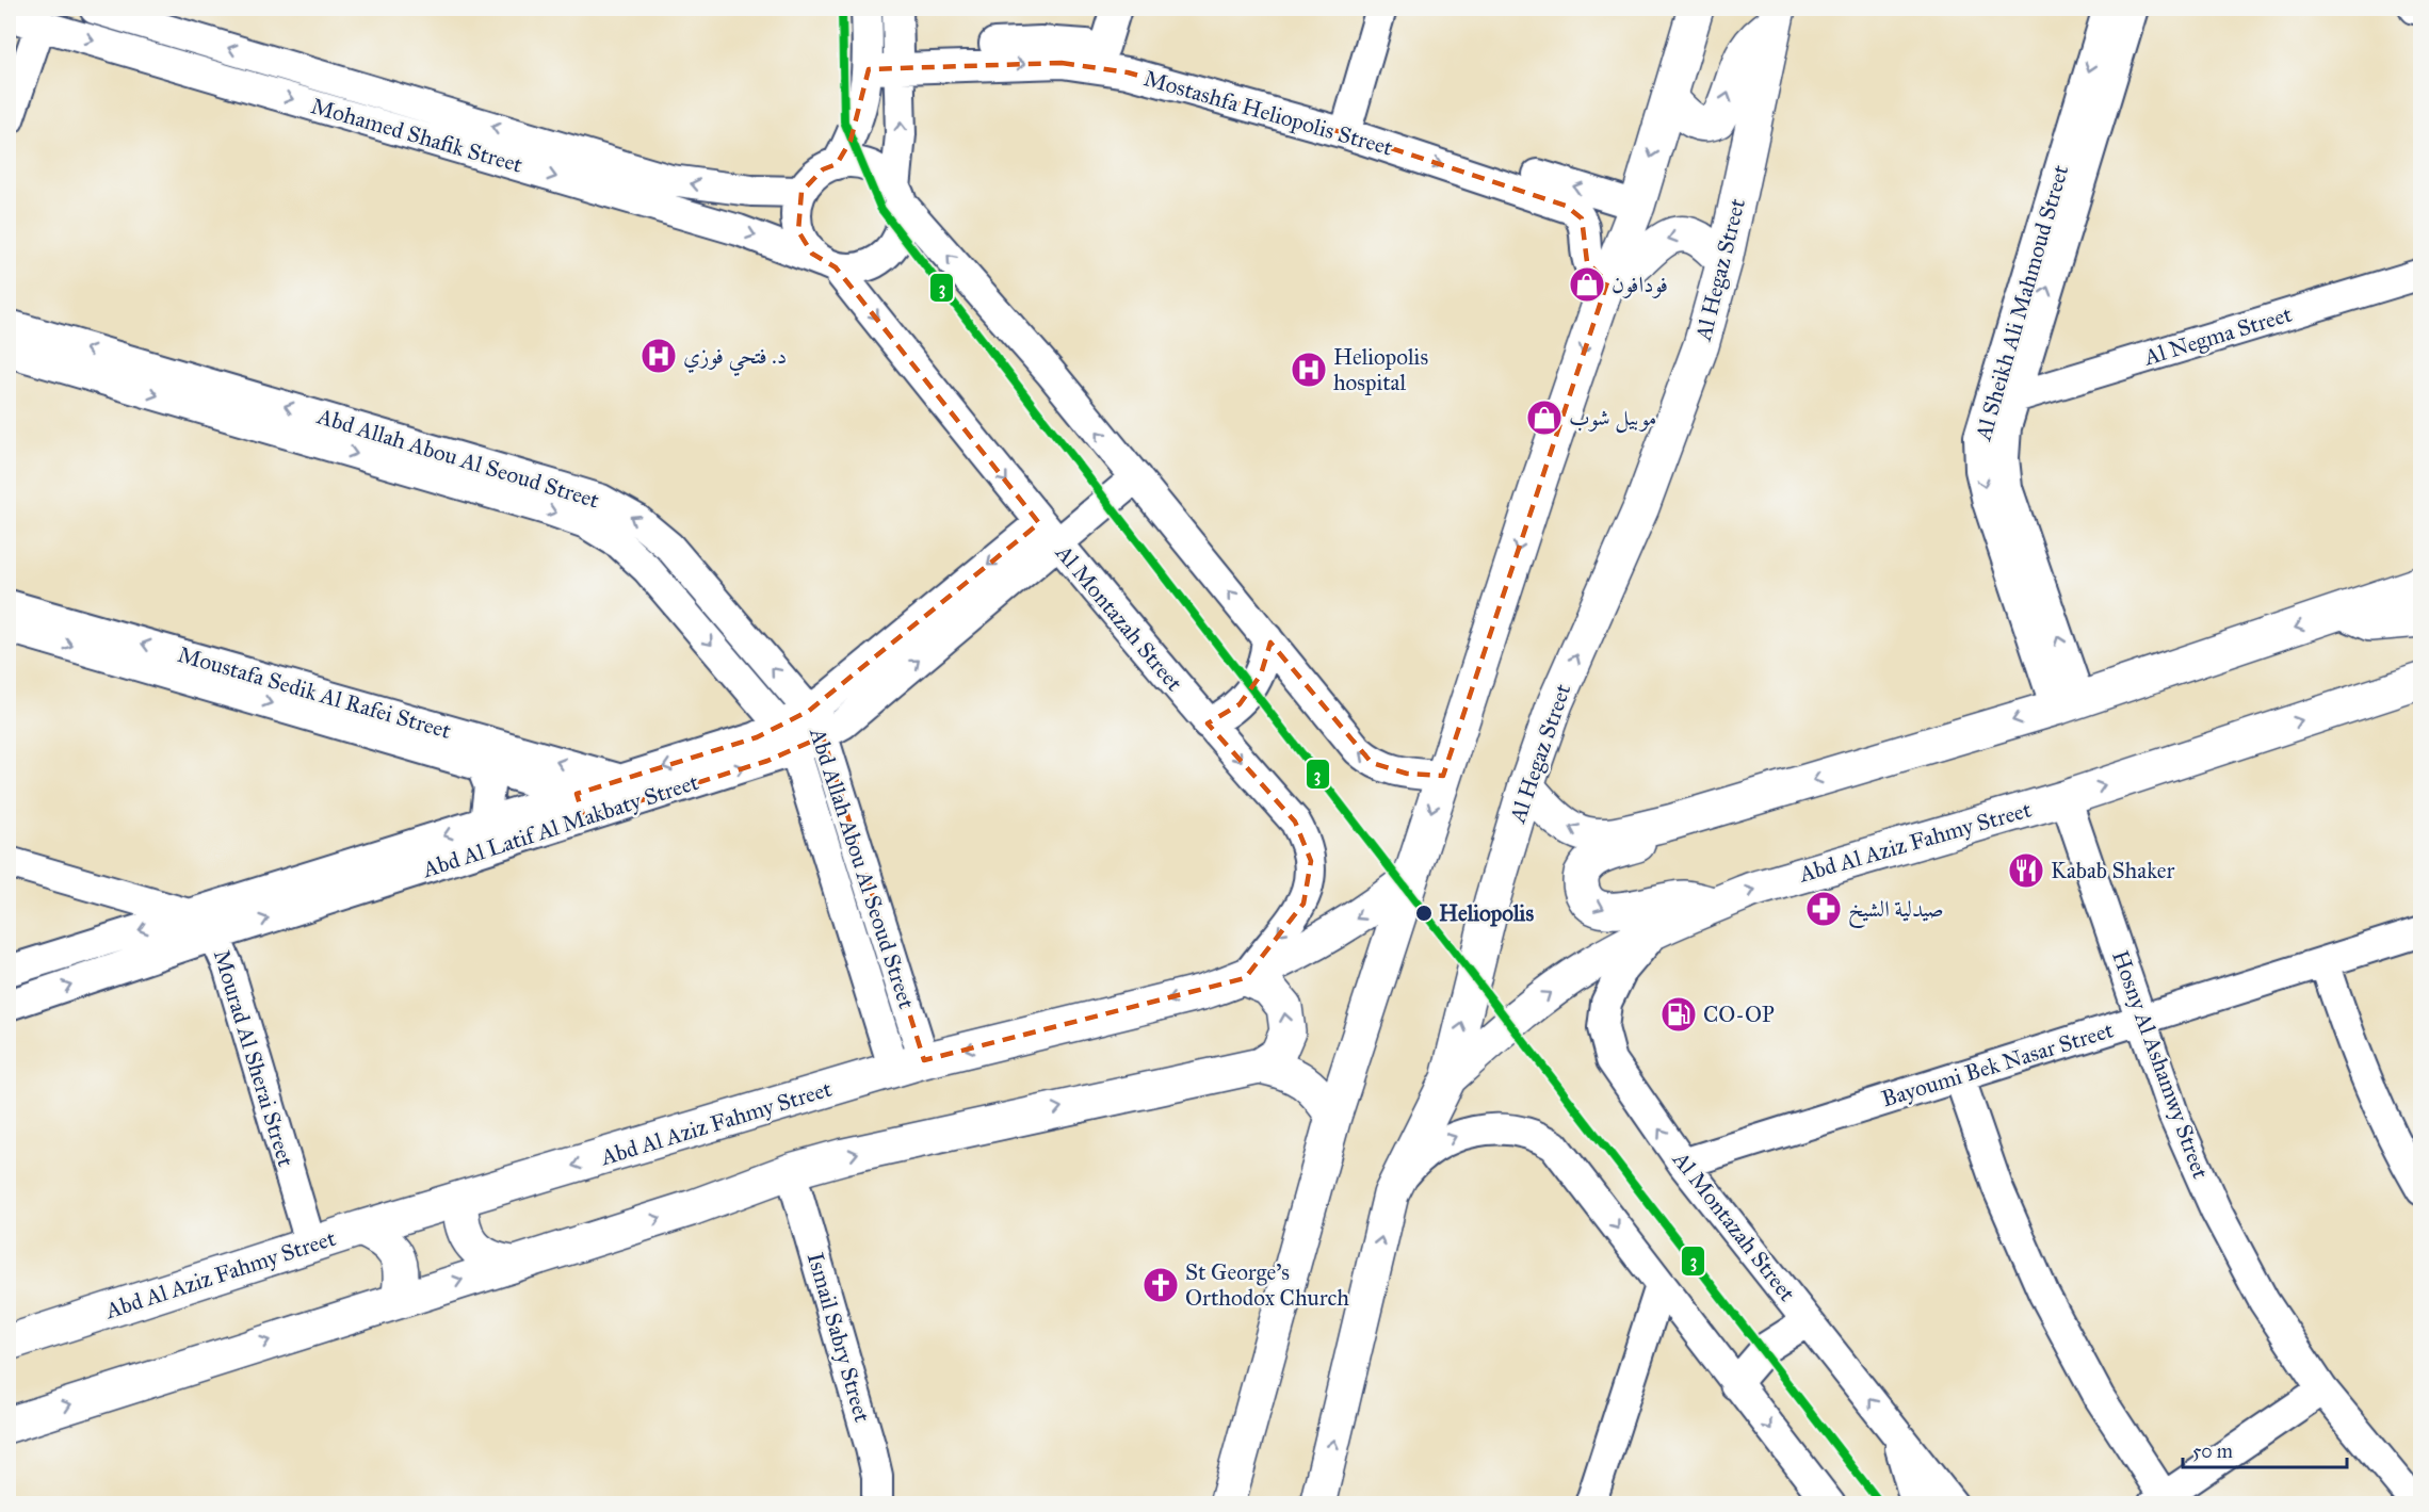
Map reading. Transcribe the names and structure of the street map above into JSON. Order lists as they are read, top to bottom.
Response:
{
  "streets": {
    "main road": ["Al Hegaz Street", "Abd Al Aziz Fahmy Street"],
    "street": [
      "Mostashfa Heliopolis Street",
      "Mohamed Shafik Street",
      "Al Sheikh Ali Mahmoud Street",
      "Al Negma Street",
      "Abd Allah Abou Al Seoud Street",
      "Al Montazah Street",
      "Moustafa Sedik Al Rafei Street",
      "Abd Al Latif Al Makbaty Street",
      "Mourad Al Sherai Street",
      "Bayoumi Bek Nasar Street",
      "Hosny Al Ashamwy Street",
      "Ismail Sabry Street"
    ]
  },
  "crossings": [
    ["Mohamed Shafik Street", "Al Montazah Street"],
    ["Al Hegaz Street", "Abd Al Aziz Fahmy Street"],
    ["Al Sheikh Ali Mahmoud Street", "Al Negma Street"],
    ["Abd Allah Abou Al Seoud Street", "Abd Al Latif Al Makbaty Street"],
    ["Abd Allah Abou Al Seoud Street", "Abd Al Aziz Fahmy Street"],
    ["Al Montazah Street", "Abd Al Latif Al Makbaty Street"],
    ["Al Montazah Street", "Abd Al Aziz Fahmy Street"],
    ["Al Montazah Street", "Bayoumi Bek Nasar Street"],
    ["Moustafa Sedik Al Rafei Street", "Abd Al Latif Al Makbaty Street"],
    ["Abd Al Latif Al Makbaty Street", "Mourad Al Sherai Street"],
    ["Abd Al Aziz Fahmy Street", "Mourad Al Sherai Street"],
    ["Abd Al Aziz Fahmy Street", "Hosny Al Ashamwy Street"],
    ["Bayoumi Bek Nasar Street", "Hosny Al Ashamwy Street"]
  ],
  "places": {
    "shop": ["فودافون", "موبيل شوب"],
    "hospital": ["د. فتحي فوزي", "Heliopolis hospital"],
    "restaurant": ["Kabab Shaker"],
    "pharmacy": ["صيدلية الشيخ"],
    "other": ["Heliopolis"],
    "fuel station": ["CO-OP"],
    "church": ["St George's Orthodox Church"]
  },
  "lines": ["transit line 3"],
  "scale_bar": "50 m"
}
